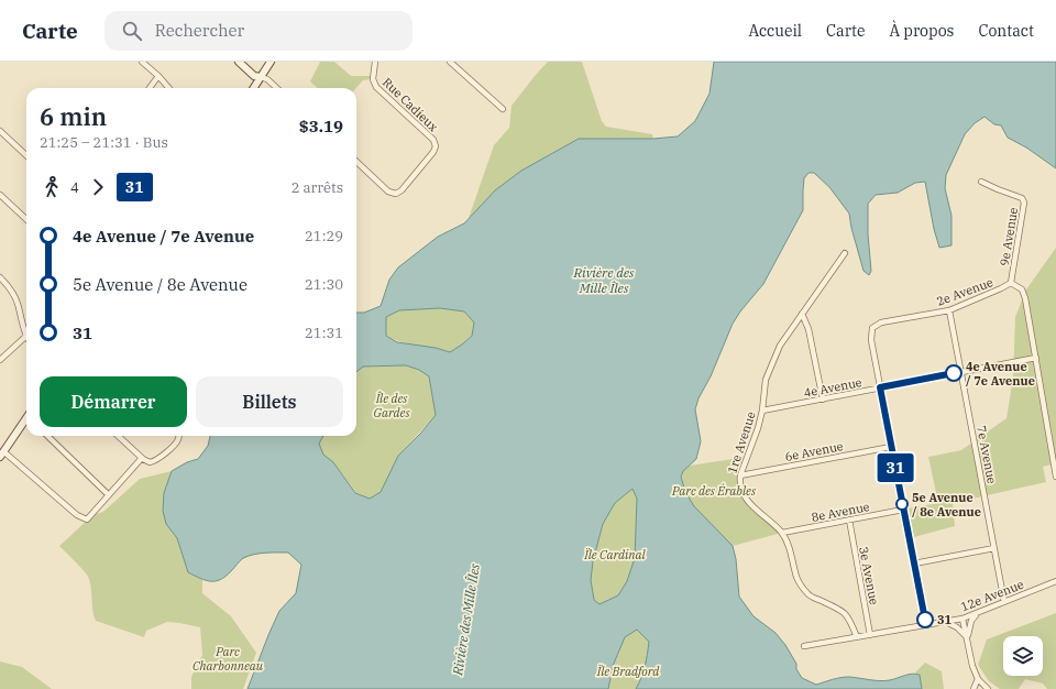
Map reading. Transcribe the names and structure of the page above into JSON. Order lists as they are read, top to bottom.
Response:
{
  "streets": {
    "street": [
      "Rue Cadieux",
      "9e Avenue",
      "2e Avenue",
      "4e Avenue",
      "1re Avenue",
      "6e Avenue",
      "7e Avenue",
      "8e Avenue",
      "3e Avenue",
      "12e Avenue"
    ]
  },
  "crossings": [
    ["9e Avenue", "2e Avenue"],
    ["9e Avenue", "4e Avenue"],
    ["2e Avenue", "4e Avenue"],
    ["2e Avenue", "7e Avenue"],
    ["4e Avenue", "1re Avenue"],
    ["4e Avenue", "7e Avenue"],
    ["1re Avenue", "6e Avenue"],
    ["1re Avenue", "8e Avenue"],
    ["1re Avenue", "12e Avenue"],
    ["7e Avenue", "12e Avenue"],
    ["8e Avenue", "3e Avenue"],
    ["3e Avenue", "12e Avenue"]
  ],
  "water": ["Rivière des Mille Îles"],
  "parks": [
    "Île des Gardes",
    "Parc des Érables",
    "Ïle Cardinal",
    "Parc Charbonneau",
    "Ïle Bradford"
  ],
  "places": ["4e Avenue / 7e Avenue", "5e Avenue / 8e Avenue", "31"],
  "lines": ["bus line 31"],
  "page": {
    "header": "Carte",
    "search": "Rechercher",
    "nav": [
      "Accueil",
      "Carte",
      "À propos",
      "Contact"
    ],
    "on_map": "31",
    "heading": ["6 min", "21:25 – 21:31 · Bus", "$3.19"],
    "legs": ["4", "31", "2 arrêts"],
    "list": [
      {
        "name": "4e Avenue / 7e Avenue",
        "value": "21:29"
      },
      {
        "name": "5e Avenue / 8e Avenue",
        "value": "21:30"
      },
      {
        "name": "31",
        "value": "21:31"
      }
    ],
    "buttons": ["Démarrer", "Billets"]
  }
}
